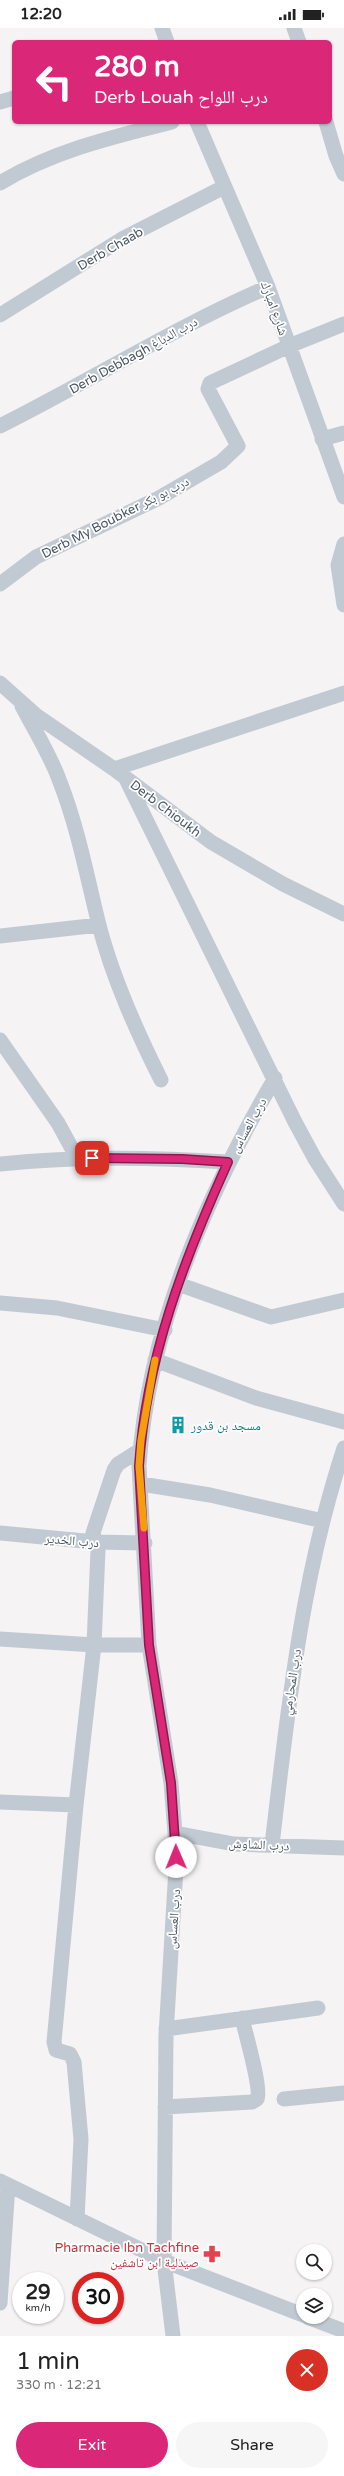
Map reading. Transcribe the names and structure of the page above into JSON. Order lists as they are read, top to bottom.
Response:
{
  "streets": {
    "street": [
      "Derb Chaab",
      "شارع امبارك",
      "Derb Debbagh درب الدباغ",
      "Derb My Boubker درب بو بكر",
      "Derb Chioukh",
      "درب العساس",
      "درب الخدير",
      "درب المحارمي",
      "درب الشاوش"
    ]
  },
  "crossings": [
    ["Derb Chaab", "شارع امبارك"],
    ["شارع امبارك", "Derb Debbagh درب الدباغ"],
    ["شارع امبارك", "Derb My Boubker درب بو بكر"],
    ["درب العساس", "درب الخدير"],
    ["درب العساس", "درب الشاوش"],
    ["درب المحارمي", "درب الشاوش"]
  ],
  "places": {
    "building": ["مسجد بن قدور"],
    "pharmacy": ["Pharmacie Ibn Tachfine صيدلية ابن تاشفين"]
  },
  "page": {
    "status": "12:20",
    "turn": ["280 m", "Derb Louah درب اللواح"],
    "speed": "29 km/h",
    "limit": "30",
    "heading": ["1 min", "330 m · 12:21"],
    "buttons": ["Exit", "Share"]
  }
}
